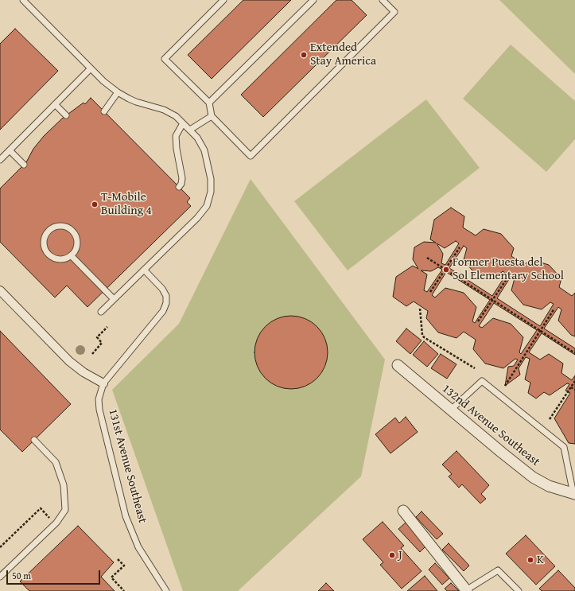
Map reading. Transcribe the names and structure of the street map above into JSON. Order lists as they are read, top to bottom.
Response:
{
  "streets": {
    "street": ["132nd Avenue Southeast"],
    "lane": ["131st Avenue Southeast"]
  },
  "places": [
    "Extended Stay America",
    "T-Mobile Building 4",
    "Former Puesta del Sol Elementary School",
    "J",
    "K"
  ],
  "scale_bar": "50 m"
}
